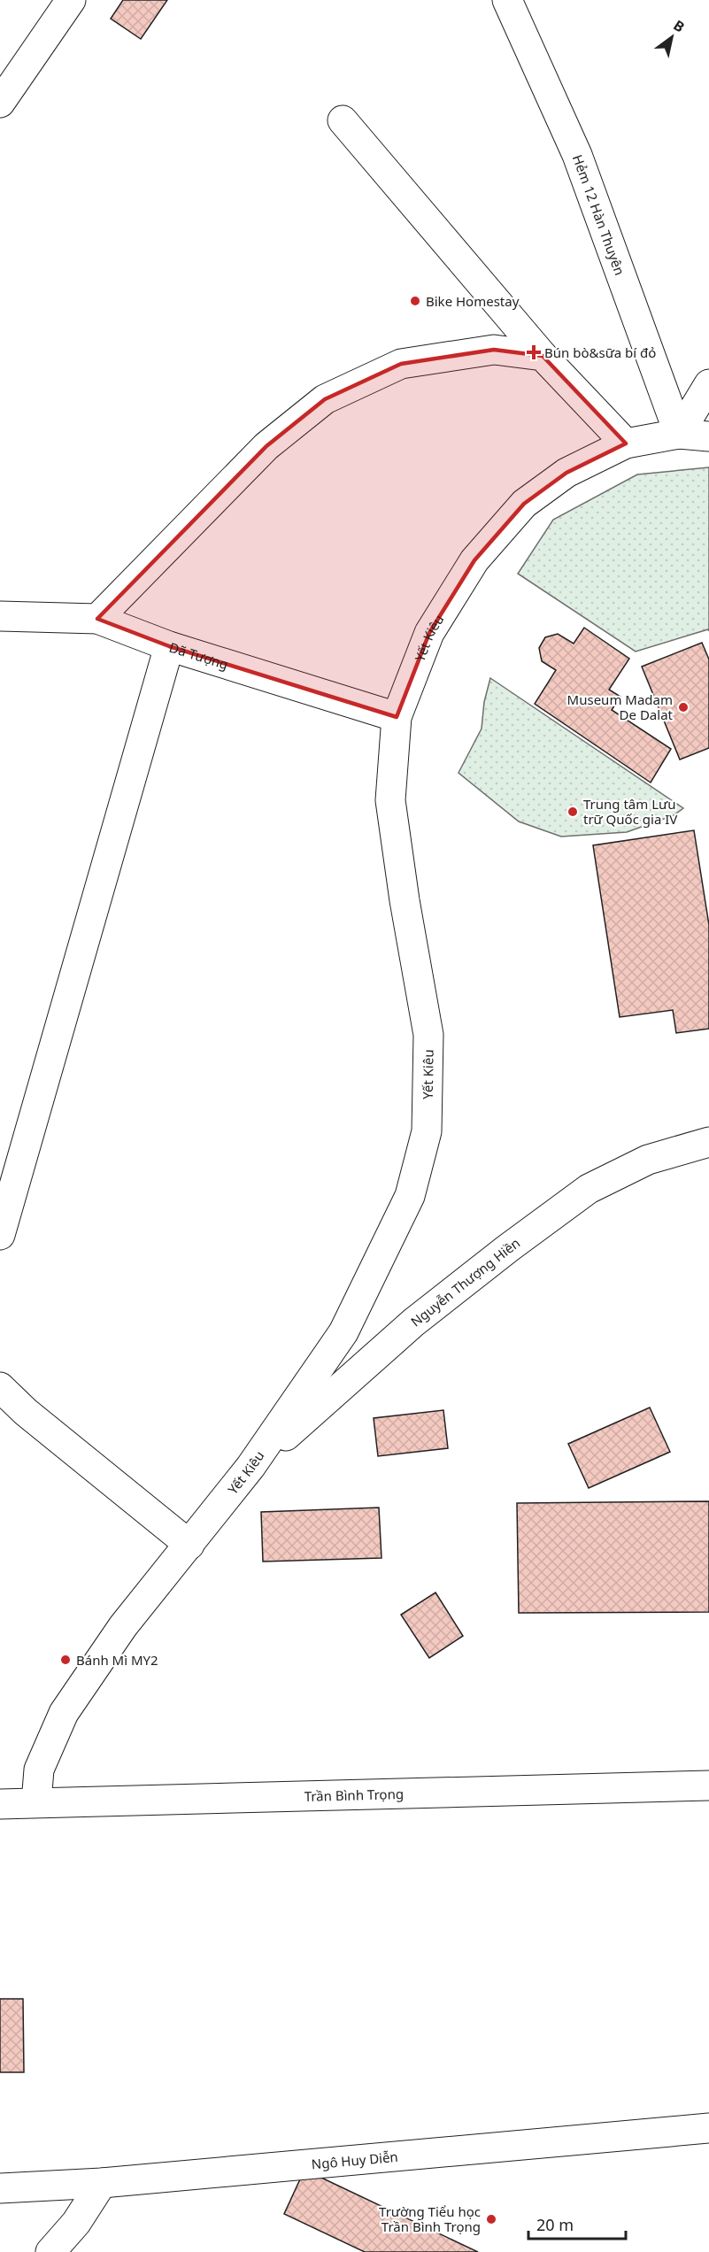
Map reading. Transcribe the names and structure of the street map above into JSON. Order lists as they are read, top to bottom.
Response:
{
  "streets": {
    "street": [
      "Hẻm 12 Hàn Thuyên",
      "Yết Kiêu",
      "Dã Tượng",
      "Nguyễn Thượng Hiền",
      "Trần Bình Trọng",
      "Ngô Huy Diễn"
    ]
  },
  "crossings": [
    ["Hẻm 12 Hàn Thuyên", "Yết Kiêu"],
    ["Yết Kiêu", "Dã Tượng"],
    ["Yết Kiêu", "Nguyễn Thượng Hiền"],
    ["Yết Kiêu", "Trần Bình Trọng"]
  ],
  "places": {
    "other": [
      "Bike Homestay",
      "Museum Madam De Dalat",
      "Trung tâm Lưu trữ Quốc gia IV",
      "Bánh Mì MY2",
      "Trường Tiểu học Trần Bình Trọng"
    ],
    "health": ["Bún bò&sữa bí đỏ"]
  },
  "scale_bar": "20 m",
  "north": "top right"
}
